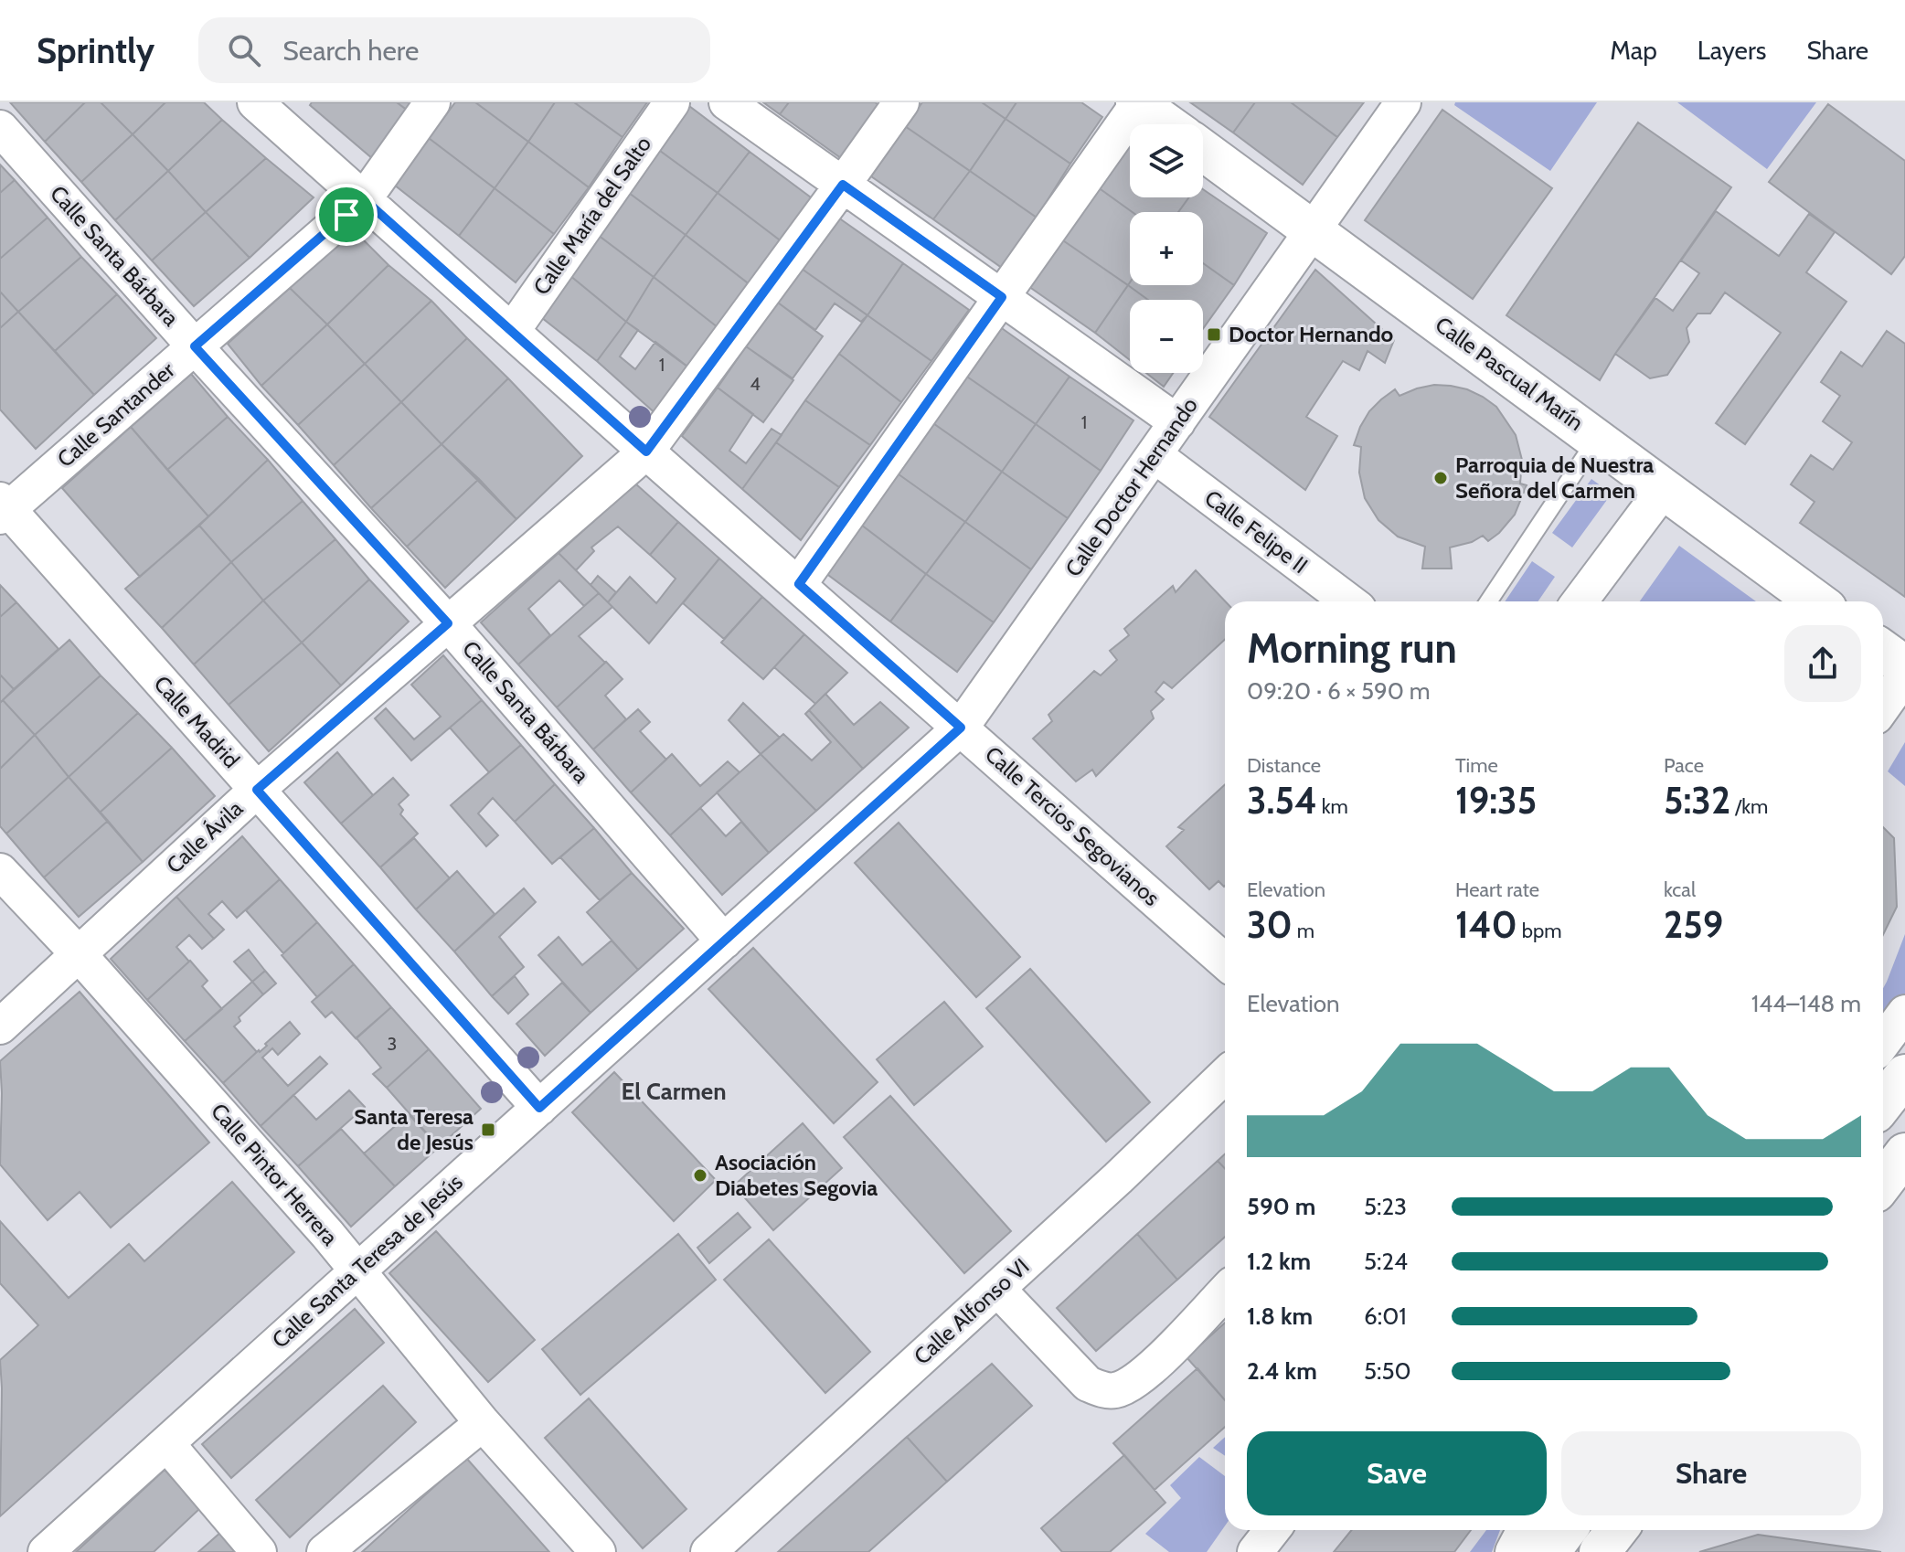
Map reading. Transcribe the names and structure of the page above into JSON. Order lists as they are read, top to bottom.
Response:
{
  "streets": {
    "street": [
      "Calle María del Salto",
      "Calle Santa Bárbara",
      "Calle Pascual Marín",
      "Calle Santander",
      "Calle Doctor Hernando",
      "Calle Felipe II",
      "Calle Madrid",
      "Calle Tercios Segovianos",
      "Calle Ávila",
      "Calle Pintor Herrera",
      "Calle Santa Teresa de Jesús",
      "Calle Alfonso VI"
    ]
  },
  "crossings": [
    ["Calle María del Salto", "Calle Tercios Segovianos"],
    ["Calle Santa Bárbara", "Calle Santander"],
    ["Calle Santa Bárbara", "Calle Ávila"],
    ["Calle Santa Bárbara", "Calle Santa Teresa de Jesús"],
    ["Calle Pascual Marín", "Calle Doctor Hernando"],
    ["Calle Santander", "Calle Madrid"],
    ["Calle Santander", "Calle Tercios Segovianos"],
    ["Calle Doctor Hernando", "Calle Felipe II"],
    ["Calle Doctor Hernando", "Calle Tercios Segovianos"],
    ["Calle Doctor Hernando", "Calle Santa Teresa de Jesús"],
    ["Calle Madrid", "Calle Ávila"],
    ["Calle Madrid", "Calle Santa Teresa de Jesús"],
    ["Calle Tercios Segovianos", "Calle Ávila"],
    ["Calle Tercios Segovianos", "Calle Santa Teresa de Jesús"],
    ["Calle Ávila", "Calle Pintor Herrera"],
    ["Calle Pintor Herrera", "Calle Santa Teresa de Jesús"]
  ],
  "districts": ["El Carmen"],
  "places": {
    "transit": ["Doctor Hernando", "Santa Teresa de Jesús"],
    "other": ["Parroquia de Nuestra Señora del Carmen", "Asociación Diabetes Segovia"]
  },
  "house_numbers": [
    "1",
    "4",
    "1",
    "3"
  ],
  "page": {
    "header": "Sprintly",
    "search": "Search here",
    "nav": ["Map", "Layers", "Share"],
    "map_buttons": ["+", "−"],
    "heading": ["Morning run", "09:20 · 6 × 590 m"],
    "stats": [
      ["Distance", "3.54 km"],
      ["Time", "19:35"],
      ["Pace", "5:32 /km"],
      ["Elevation", "30 m"],
      ["Heart rate", "140 bpm"],
      ["kcal", "259"]
    ],
    "chart": ["Elevation", "144–148 m"],
    "list": [
      {
        "name": "590 m",
        "note": "5:23"
      },
      {
        "name": "1.2 km",
        "note": "5:24"
      },
      {
        "name": "1.8 km",
        "note": "6:01"
      },
      {
        "name": "2.4 km",
        "note": "5:50"
      }
    ],
    "buttons": ["Save", "Share"]
  }
}
